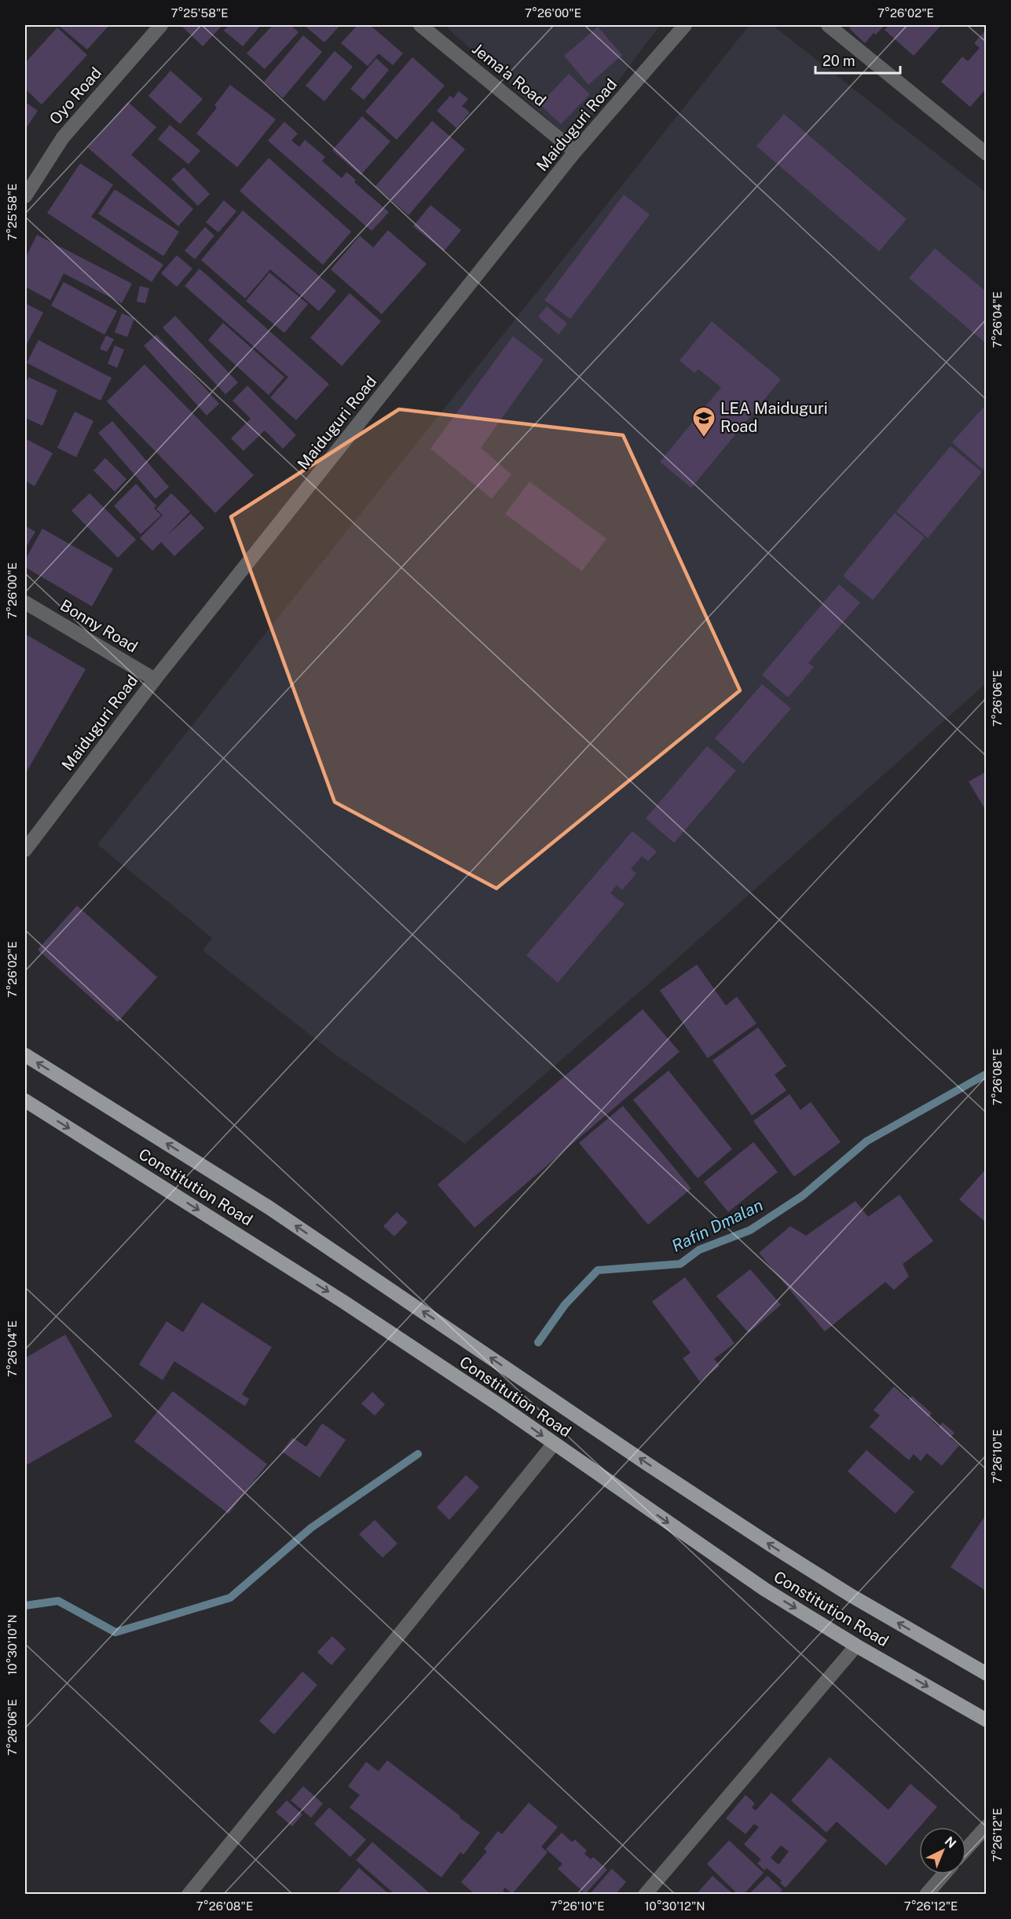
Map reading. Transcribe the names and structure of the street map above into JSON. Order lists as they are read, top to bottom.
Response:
{
  "streets": {
    "main road": ["Constitution Road"],
    "street": [
      "Jema'a Road",
      "Oyo Road",
      "Maiduguri Road",
      "Bonny Road"
    ]
  },
  "crossings": [
    ["Jema'a Road", "Maiduguri Road"],
    ["Maiduguri Road", "Bonny Road"]
  ],
  "water": ["Rafin Dmalan"],
  "places": {
    "school or university": ["LEA Maiduguri Road"]
  },
  "scale_bar": "20 m",
  "north": "top right",
  "coordinates": [
    "7°25'58\"E",
    "7°26'00\"E",
    "7°26'02\"E",
    "7°26'04\"E",
    "7°26'06\"E",
    "7°26'08\"E",
    "7°26'10\"E",
    "10°30'10\"N",
    "7°26'12\"E",
    "10°30'12\"N"
  ]
}
